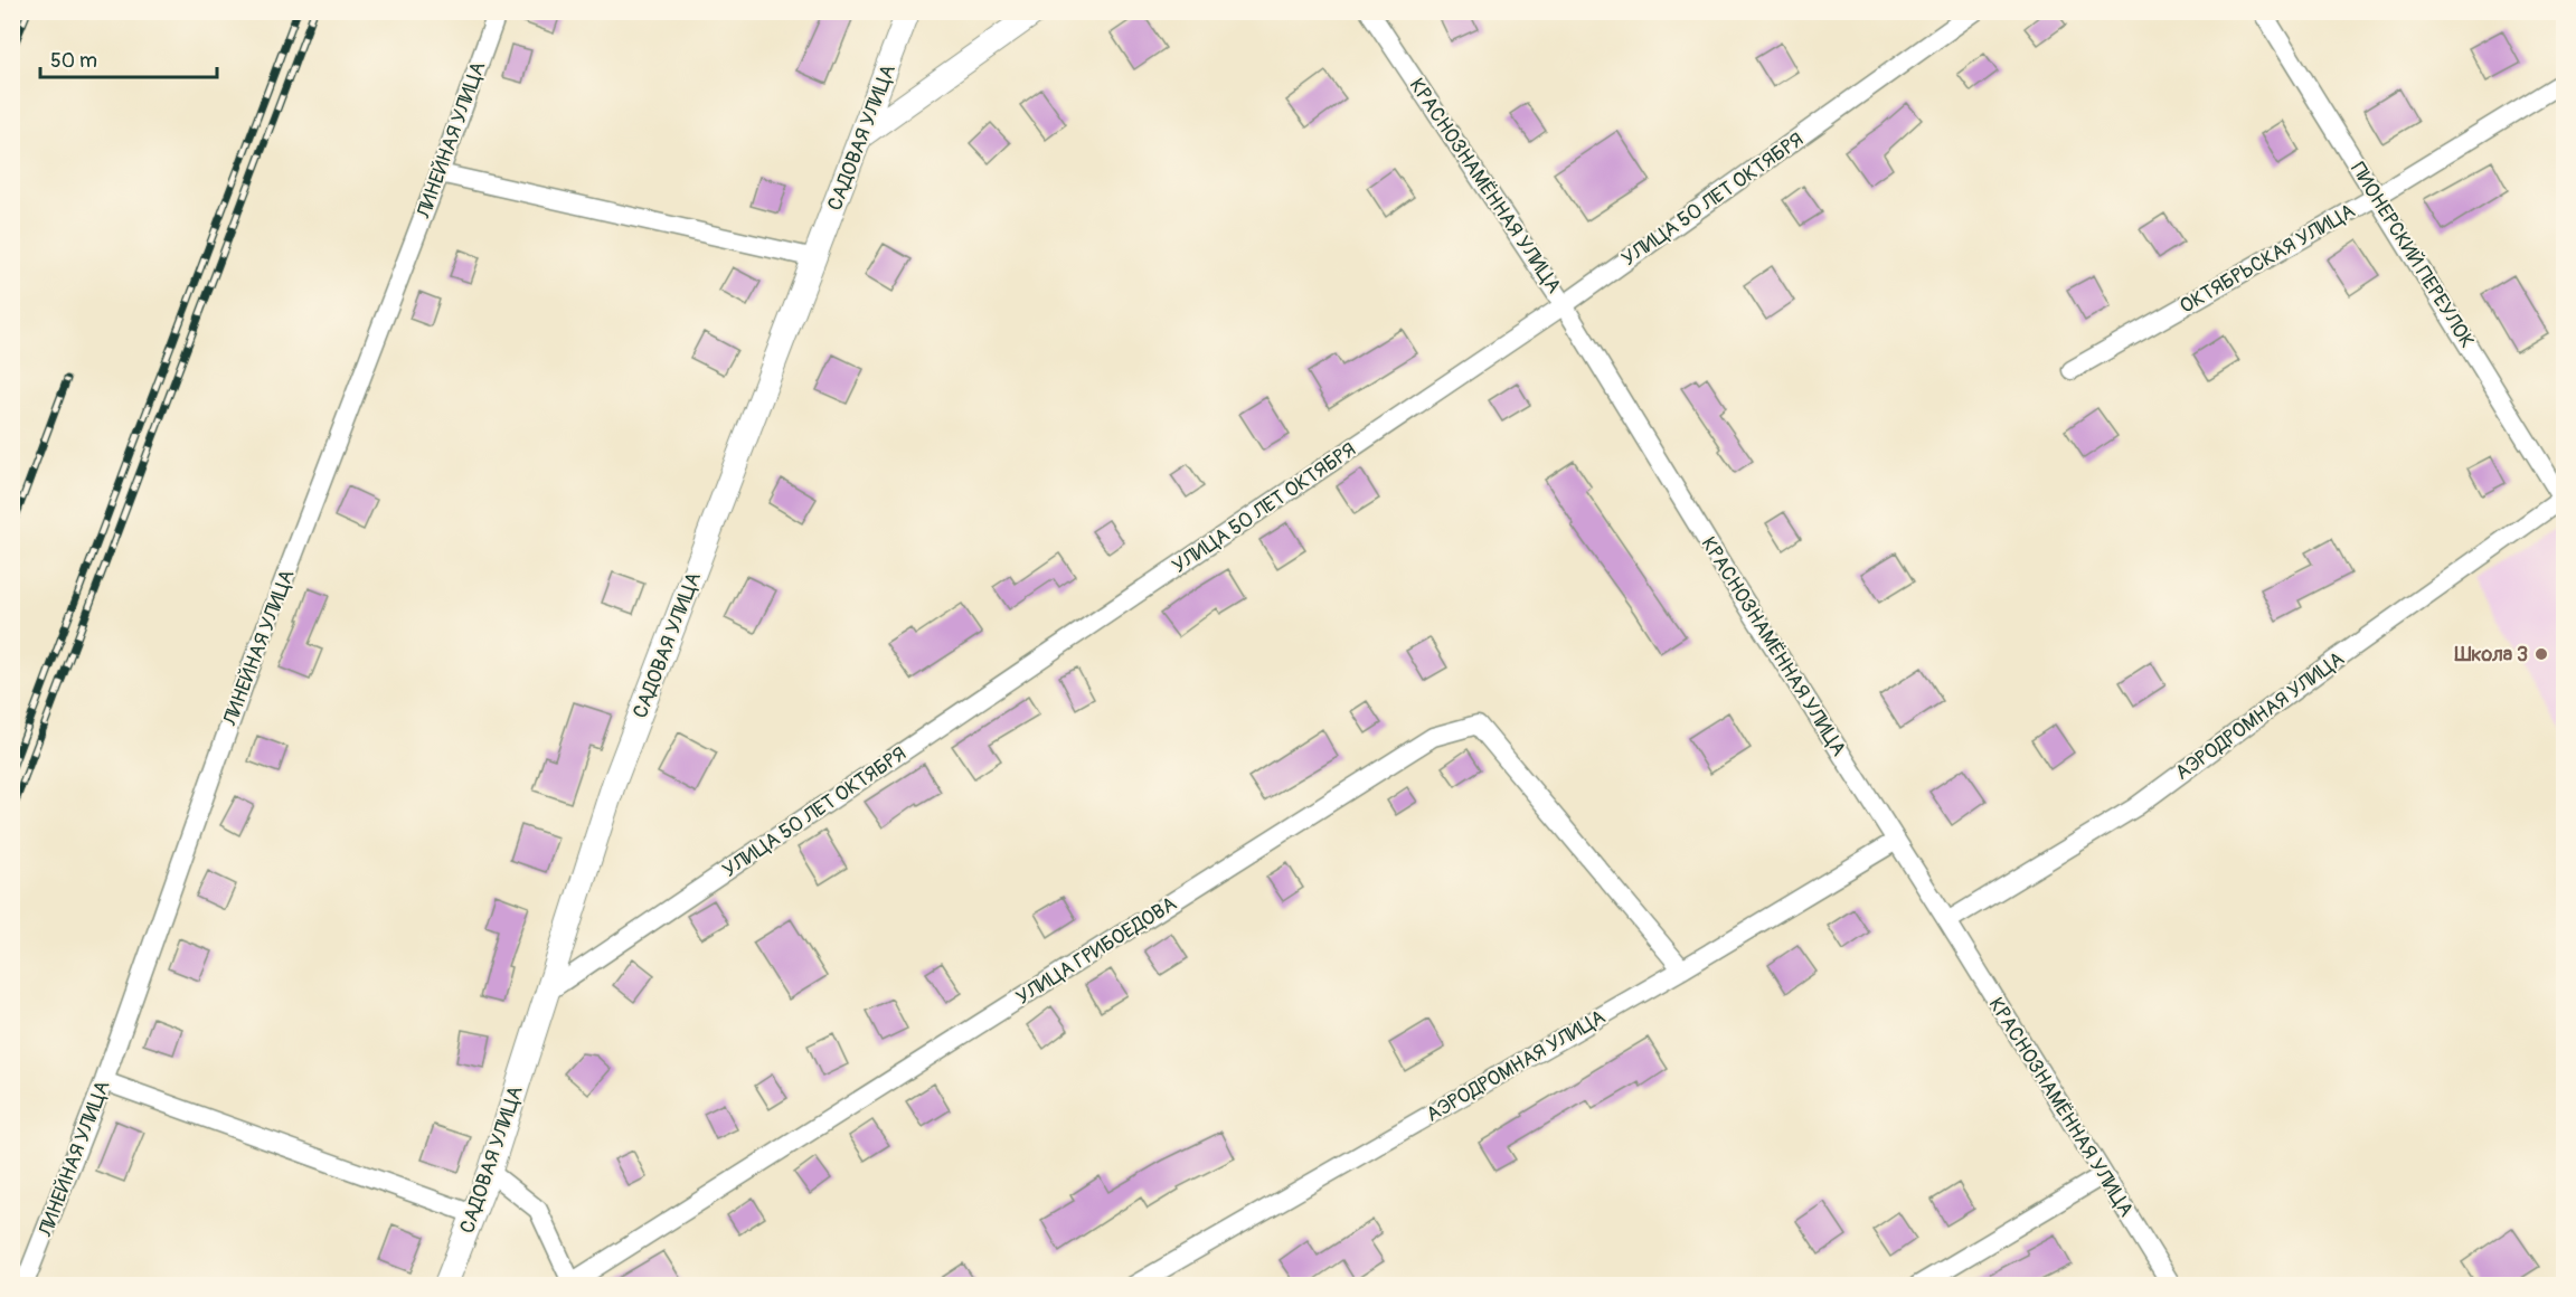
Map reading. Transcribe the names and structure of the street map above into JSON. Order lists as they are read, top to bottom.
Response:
{
  "streets": {
    "street": [
      "САДОВАЯ УЛИЦА",
      "ЛИНЕЙНАЯ УЛИЦА",
      "КРАСНОЗНАМЁННАЯ УЛИЦА",
      "УЛИЦА 50 ЛЕТ ОКТЯБРЯ",
      "ПИОНЕРСКИЙ ПЕРЕУЛОК",
      "ОКТЯБРЬСКАЯ УЛИЦА",
      "АЭРОДРОМНАЯ УЛИЦА",
      "УЛИЦА ГРИБОЕДОВА"
    ]
  },
  "crossings": [
    ["САДОВАЯ УЛИЦА", "УЛИЦА 50 ЛЕТ ОКТЯБРЯ"],
    ["САДОВАЯ УЛИЦА", "УЛИЦА ГРИБОЕДОВА"],
    ["КРАСНОЗНАМЁННАЯ УЛИЦА", "УЛИЦА 50 ЛЕТ ОКТЯБРЯ"],
    ["КРАСНОЗНАМЁННАЯ УЛИЦА", "АЭРОДРОМНАЯ УЛИЦА"],
    ["ПИОНЕРСКИЙ ПЕРЕУЛОК", "ОКТЯБРЬСКАЯ УЛИЦА"],
    ["ПИОНЕРСКИЙ ПЕРЕУЛОК", "АЭРОДРОМНАЯ УЛИЦА"],
    ["АЭРОДРОМНАЯ УЛИЦА", "УЛИЦА ГРИБОЕДОВА"]
  ],
  "places": ["Школа 3"],
  "scale_bar": "50 m"
}
